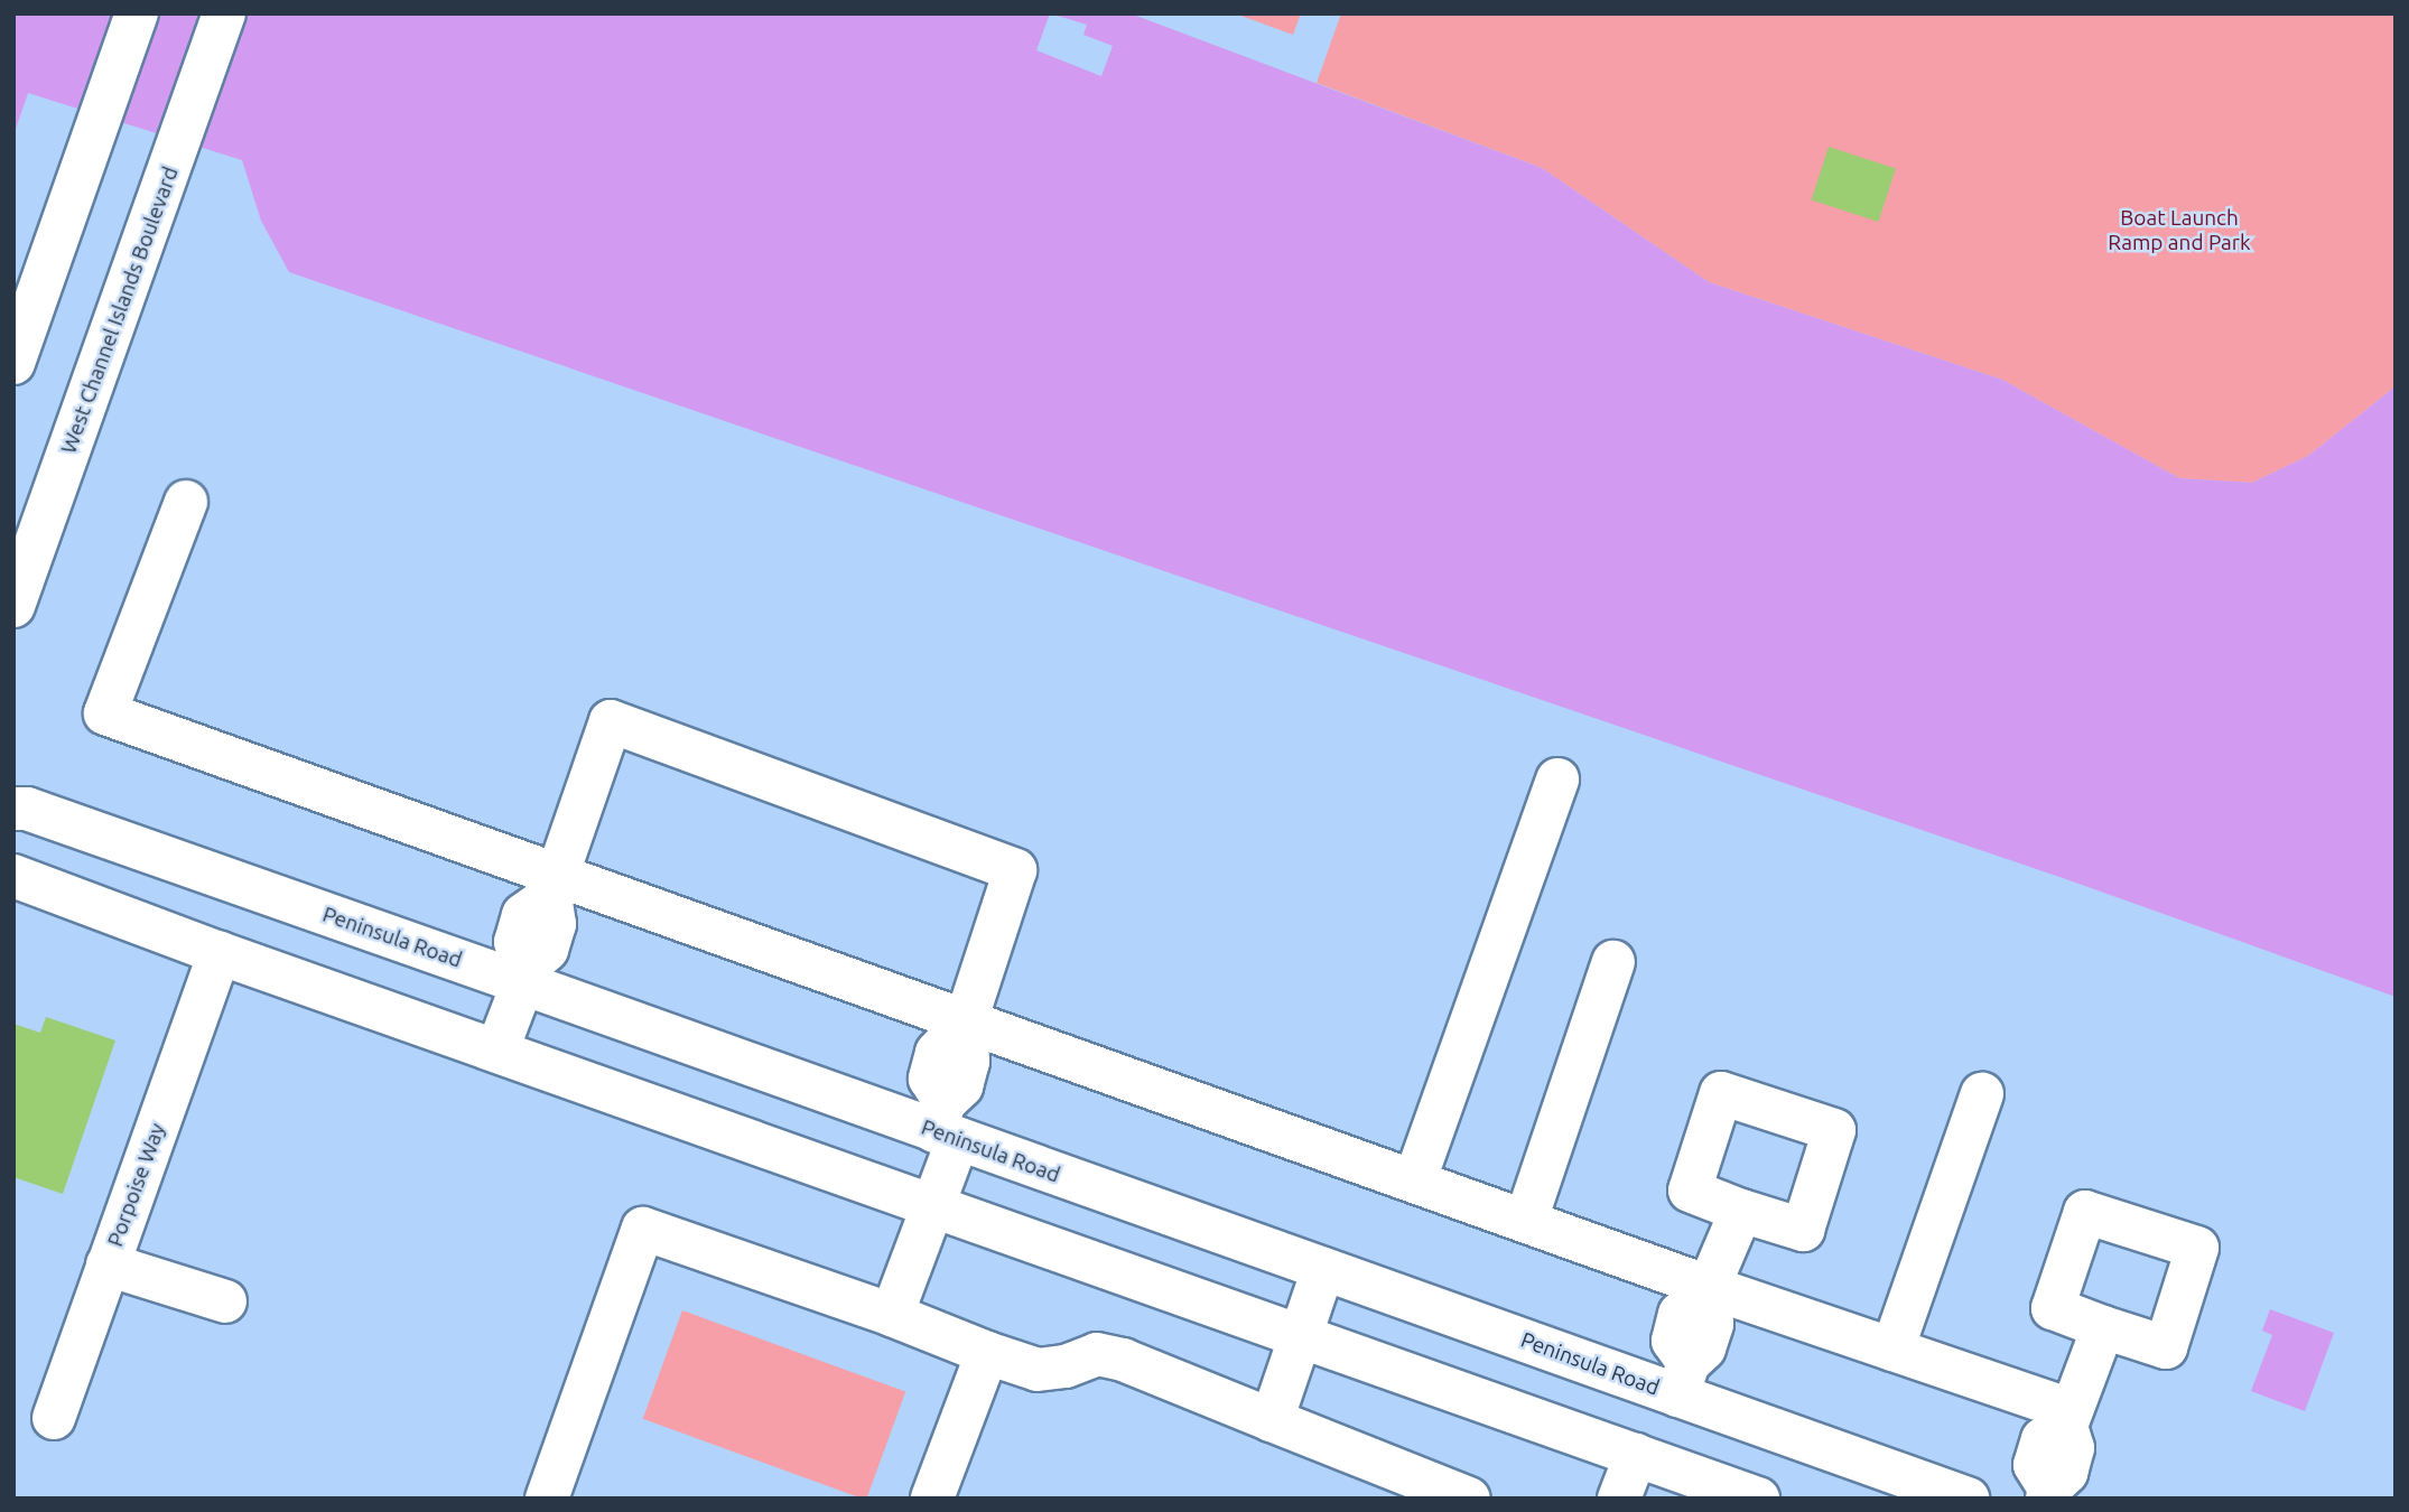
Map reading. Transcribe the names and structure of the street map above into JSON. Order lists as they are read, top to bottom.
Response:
{
  "streets": {
    "street": ["West Channel Islands Boulevard", "Peninsula Road", "Porpoise Way"]
  },
  "parks": ["Boat Launch Ramp and Park"]
}
